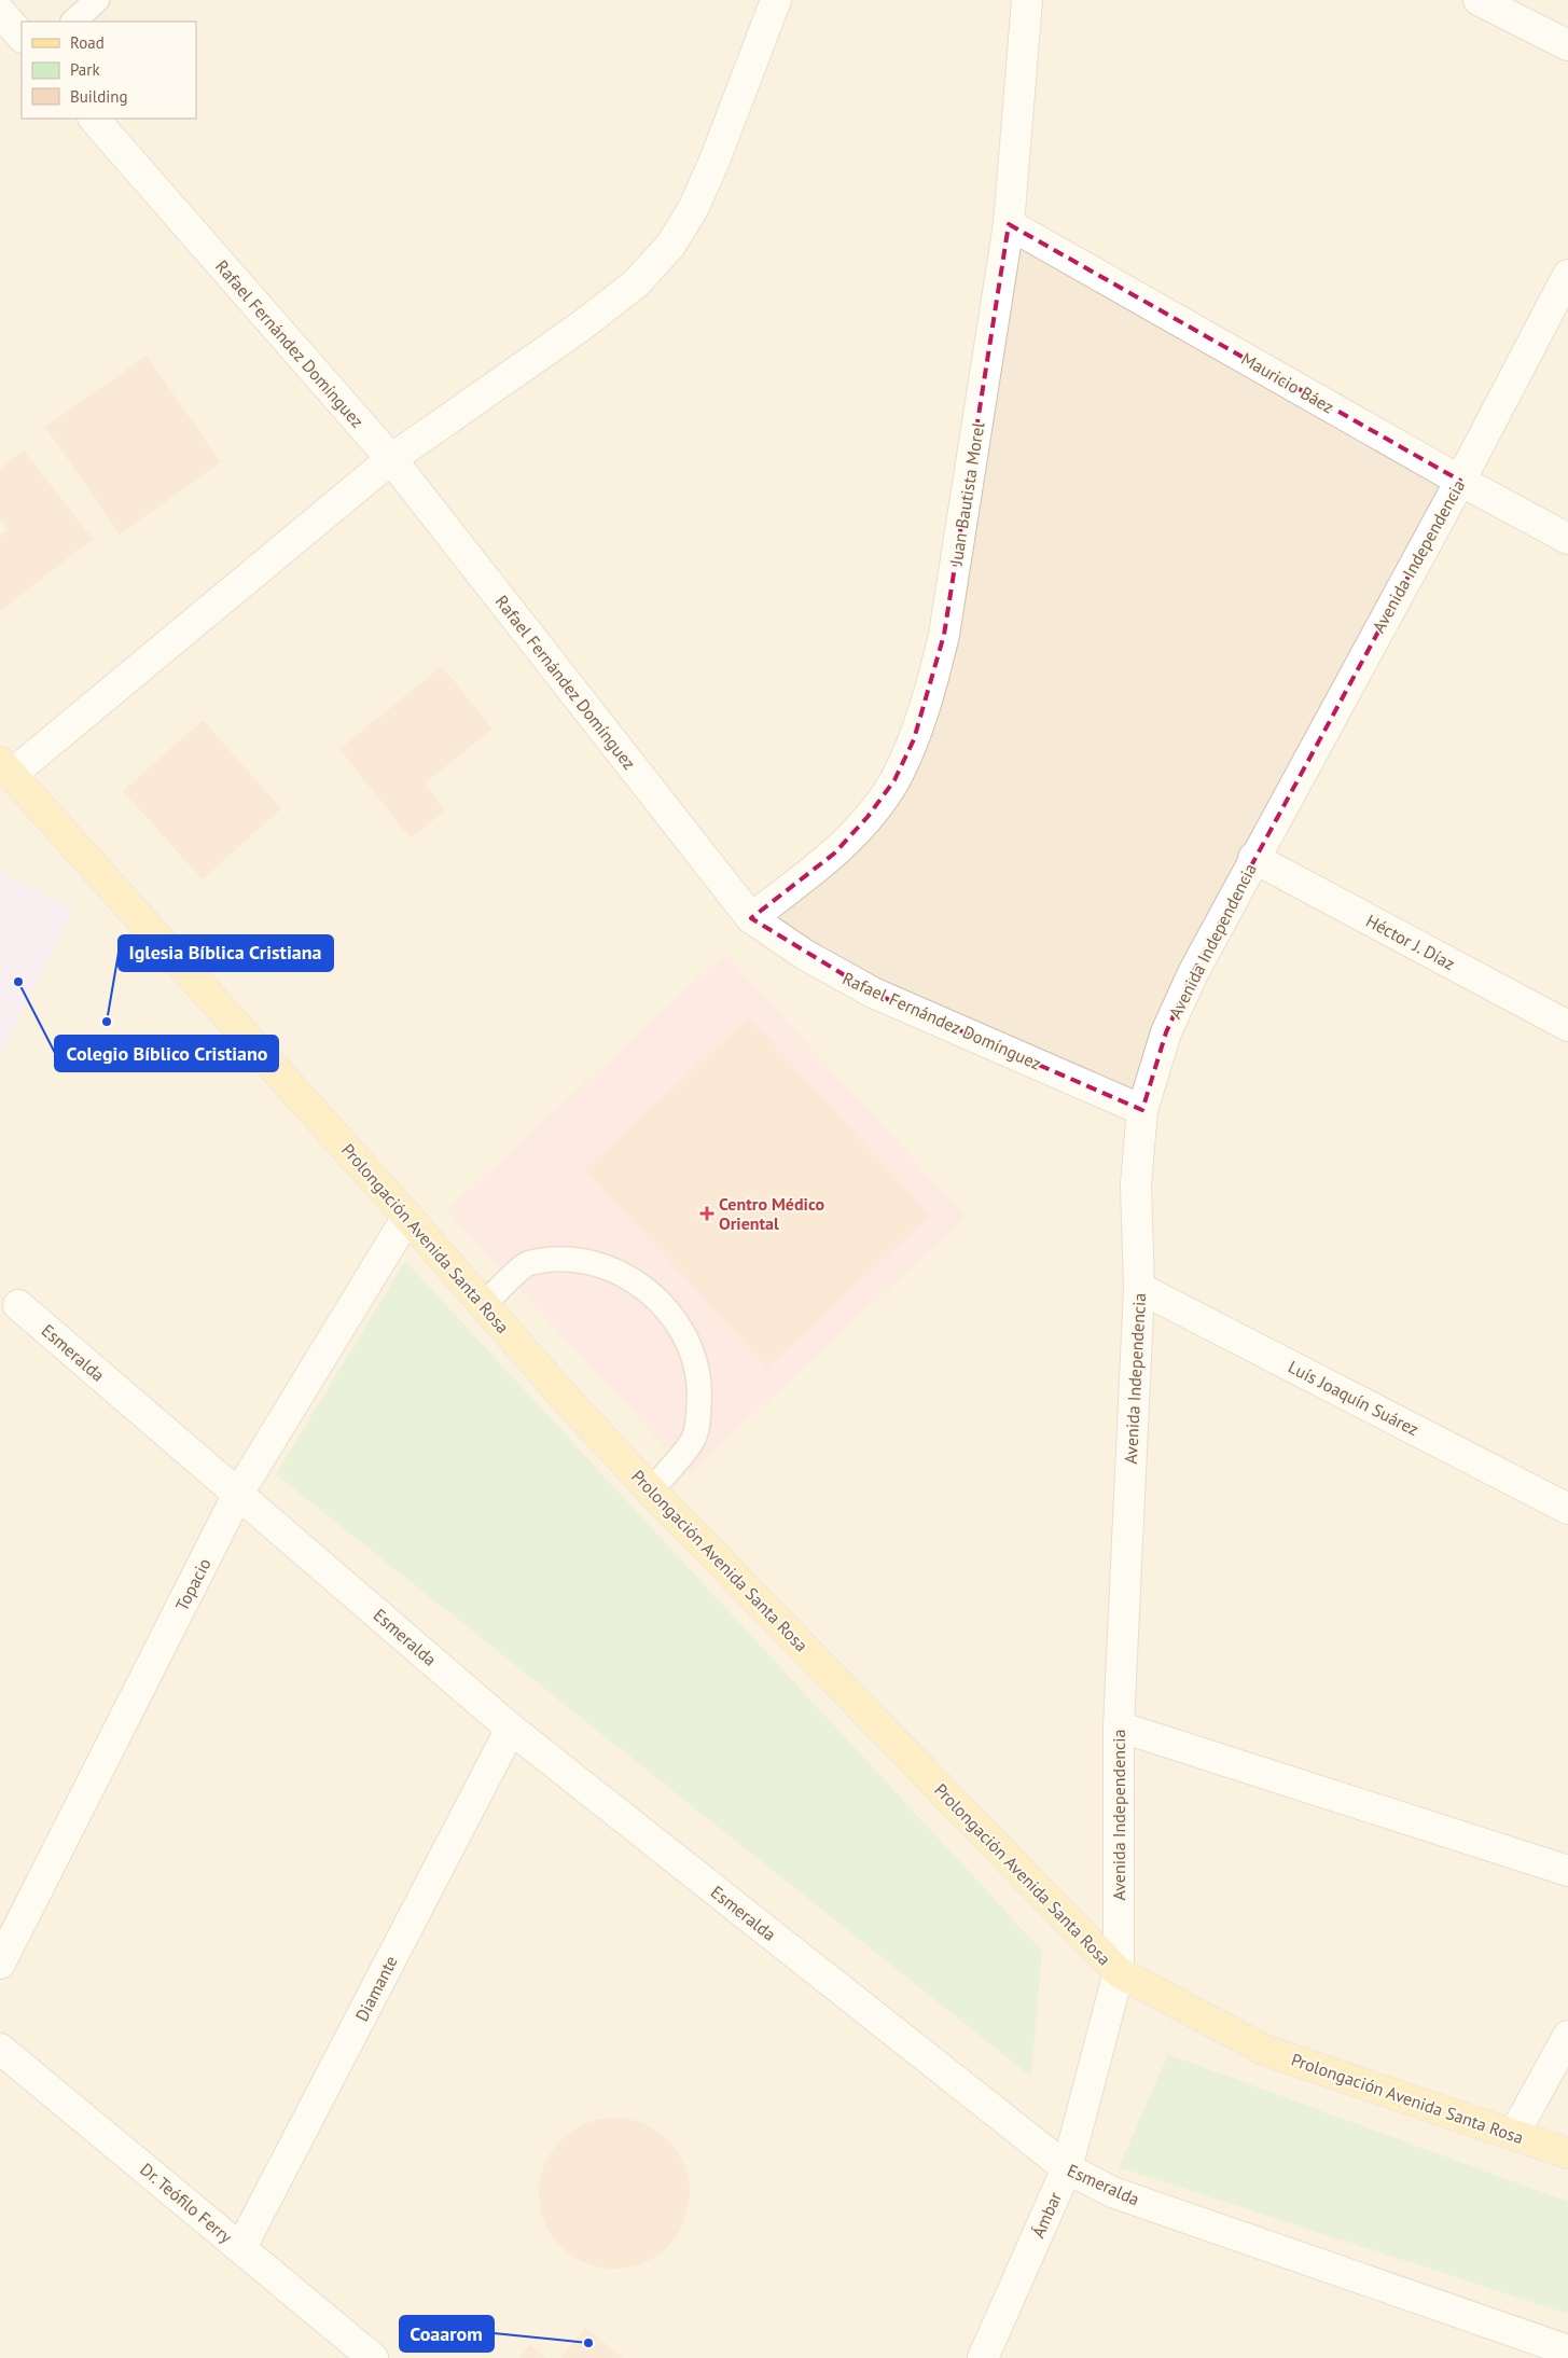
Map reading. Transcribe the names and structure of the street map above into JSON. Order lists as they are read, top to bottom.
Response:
{
  "streets": {
    "main road": ["Prolongación Avenida Santa Rosa"],
    "street": [
      "Rafael Fernández Domínguez",
      "Mauricio Báez",
      "Juan Bautista Morel",
      "Avenida Independencia",
      "Héctor J. Díaz",
      "Esmeralda",
      "Luís Joaquín Suárez",
      "Topacio",
      "Diamante",
      "Dr. Teófilo Ferry",
      "Ámbar"
    ]
  },
  "crossings": [
    ["Rafael Fernández Domínguez", "Juan Bautista Morel"],
    ["Rafael Fernández Domínguez", "Avenida Independencia"],
    ["Mauricio Báez", "Juan Bautista Morel"],
    ["Mauricio Báez", "Avenida Independencia"],
    ["Avenida Independencia", "Héctor J. Díaz"],
    ["Avenida Independencia", "Prolongación Avenida Santa Rosa"],
    ["Avenida Independencia", "Luís Joaquín Suárez"],
    ["Avenida Independencia", "Ámbar"],
    ["Prolongación Avenida Santa Rosa", "Topacio"],
    ["Prolongación Avenida Santa Rosa", "Ámbar"],
    ["Esmeralda", "Topacio"],
    ["Esmeralda", "Diamante"],
    ["Esmeralda", "Ámbar"],
    ["Diamante", "Dr. Teófilo Ferry"]
  ],
  "places": {
    "other": ["Colegio Bíblico Cristiano", "Iglesia Bíblica Cristiana", "Coaarom"],
    "health": ["Centro Médico Oriental"]
  },
  "legend": ["Road", "Park", "Building"]
}
